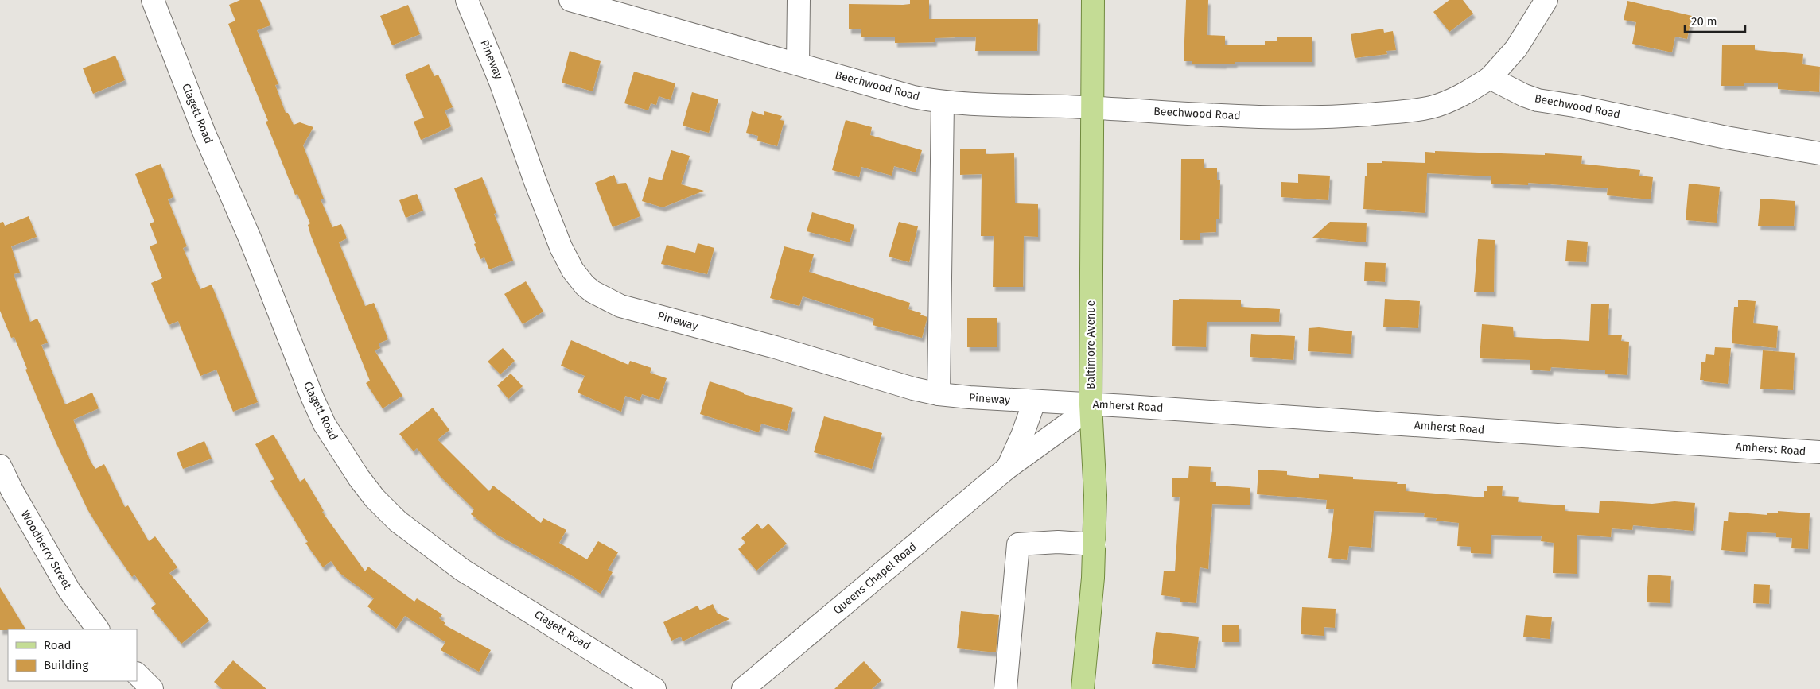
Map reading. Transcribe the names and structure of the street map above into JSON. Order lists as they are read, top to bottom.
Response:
{
  "streets": {
    "main road": ["Baltimore Avenue"],
    "street": [
      "Pineway",
      "Beechwood Road",
      "Clagett Road",
      "Amherst Road",
      "Woodberry Street",
      "Queens Chapel Road"
    ]
  },
  "crossings": [
    ["Pineway", "Baltimore Avenue"],
    ["Pineway", "Amherst Road"],
    ["Pineway", "Queens Chapel Road"],
    ["Beechwood Road", "Baltimore Avenue"],
    ["Baltimore Avenue", "Amherst Road"],
    ["Baltimore Avenue", "Queens Chapel Road"],
    ["Amherst Road", "Queens Chapel Road"]
  ],
  "legend": ["Road", "Building"],
  "scale_bar": "20 m"
}
